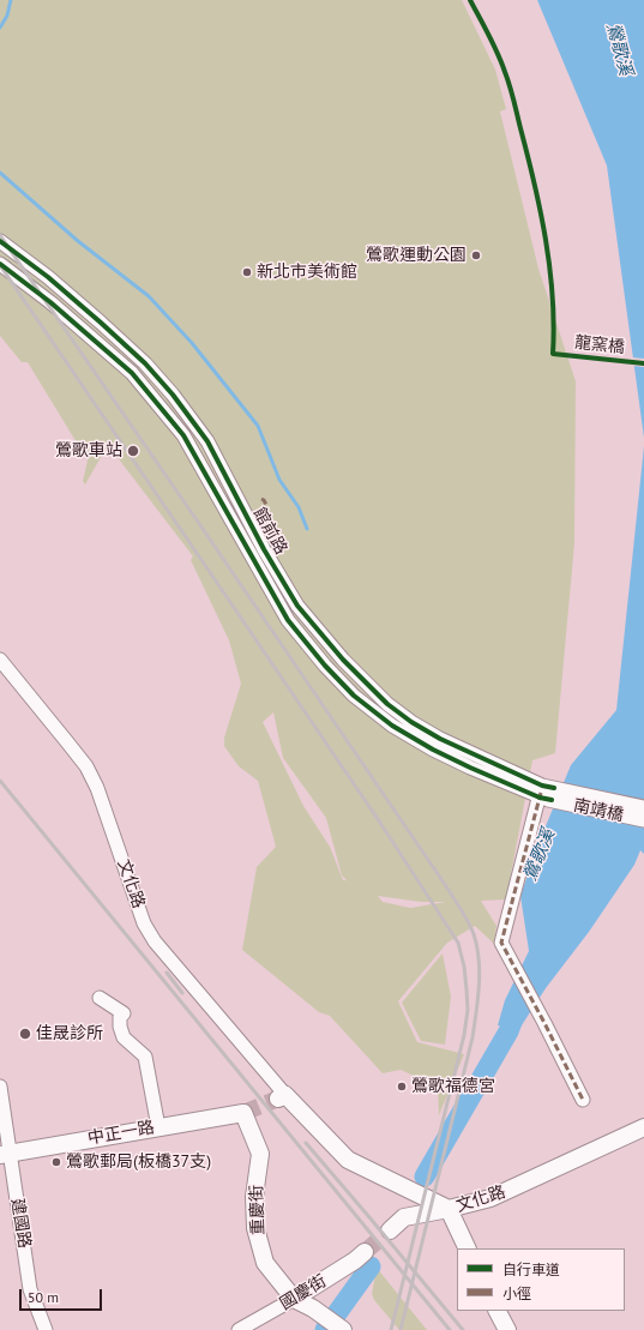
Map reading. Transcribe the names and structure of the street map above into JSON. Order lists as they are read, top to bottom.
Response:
{
  "streets": {
    "main road": [
      "文化路",
      "中正一路",
      "重慶街",
      "國慶街"
    ],
    "street": ["館前路", "南靖橋", "建國路"],
    "cycle path": ["龍窯橋"]
  },
  "crossings": [
    ["館前路", "南靖橋"],
    ["中正一路", "重慶街"],
    ["中正一路", "建國路"],
    ["重慶街", "國慶街"]
  ],
  "water": ["鶯歌溪"],
  "places": [
    "鶯歌運動公園",
    "新北市美術館",
    "鶯歌車站",
    "佳晟診所",
    "鶯歌福德宮",
    "鶯歌郵局(板橋37支)"
  ],
  "legend": ["自行車道", "小徑"],
  "scale_bar": "50 m"
}
